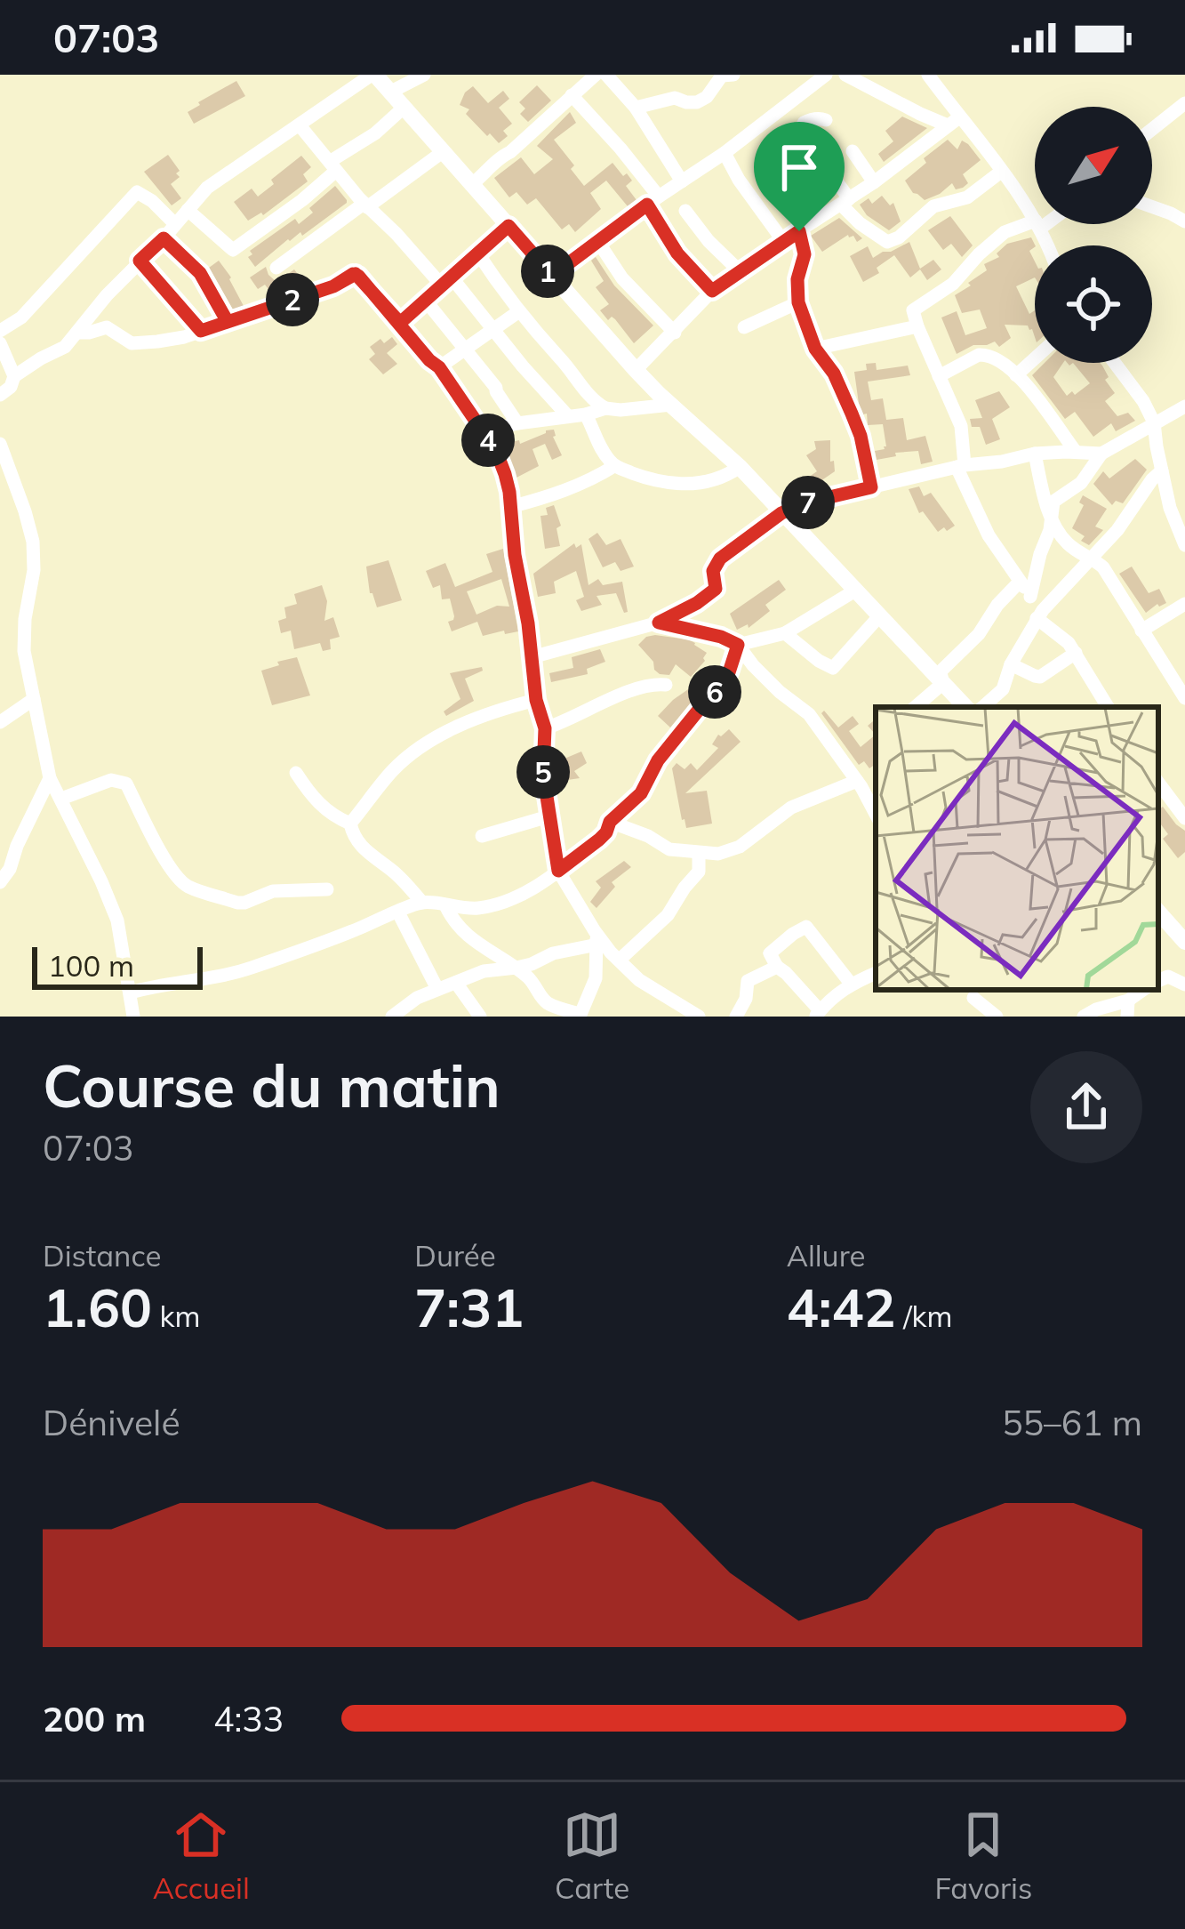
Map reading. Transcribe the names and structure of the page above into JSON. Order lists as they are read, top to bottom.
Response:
{
  "scale_bar": "100 m",
  "north": "top right",
  "page": {
    "status": "07:03",
    "pins": [
      "1",
      "2",
      "4",
      "7",
      "6",
      "5"
    ],
    "scale": "100 m",
    "heading": ["Course du matin", "07:03"],
    "stats": [
      ["Distance", "1.60 km"],
      ["Durée", "7:31"],
      ["Allure", "4:42 /km"]
    ],
    "chart": ["Dénivelé", "55–61 m"],
    "list": [
      {
        "name": "200 m",
        "note": "4:33"
      }
    ],
    "tabs": ["Accueil", "Carte", "Favoris"]
  }
}
